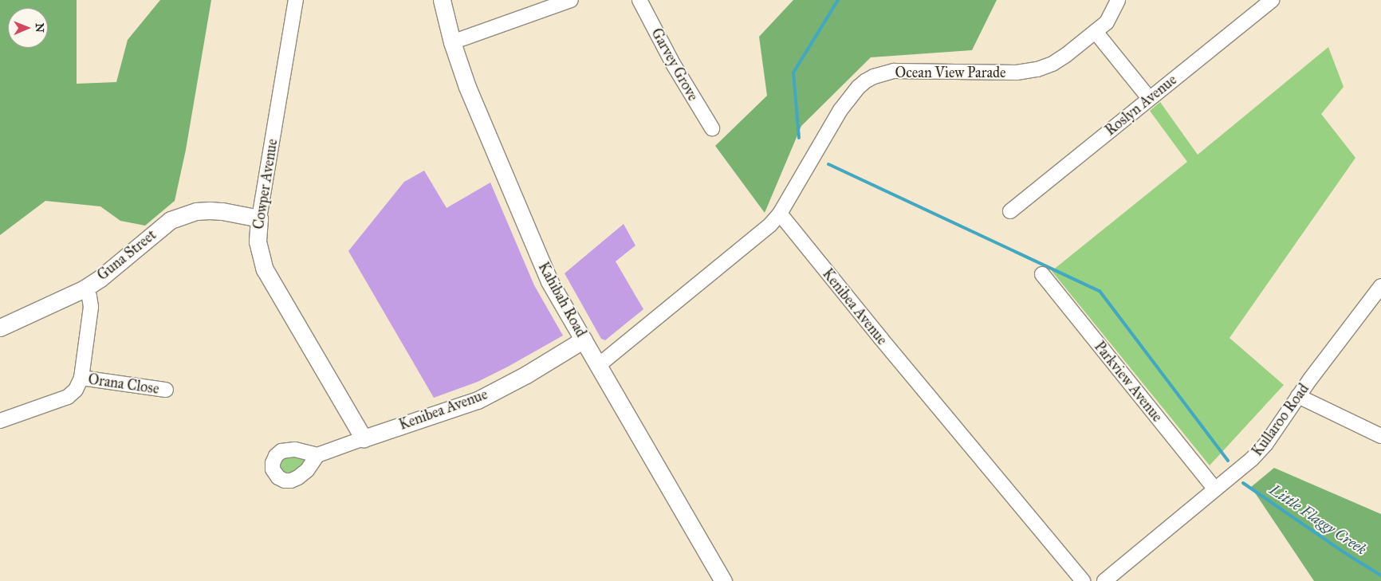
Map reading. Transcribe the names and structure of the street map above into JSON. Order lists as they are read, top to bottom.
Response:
{
  "streets": {
    "main road": [
      "Cowper Avenue",
      "Guna Street",
      "Kahibah Road",
      "Kenibea Avenue"
    ],
    "street": [
      "Garvey Grove",
      "Ocean View Parade",
      "Roslyn Avenue",
      "Parkview Avenue",
      "Orana Close",
      "Kullaroo Road"
    ]
  },
  "crossings": [
    ["Ocean View Parade", "Kenibea Avenue"],
    ["Cowper Avenue", "Guna Street"],
    ["Cowper Avenue", "Kenibea Avenue"],
    ["Kahibah Road", "Kenibea Avenue"],
    ["Parkview Avenue", "Kullaroo Road"]
  ],
  "water": ["Little Flaggy Creek"],
  "north": "right"
}
